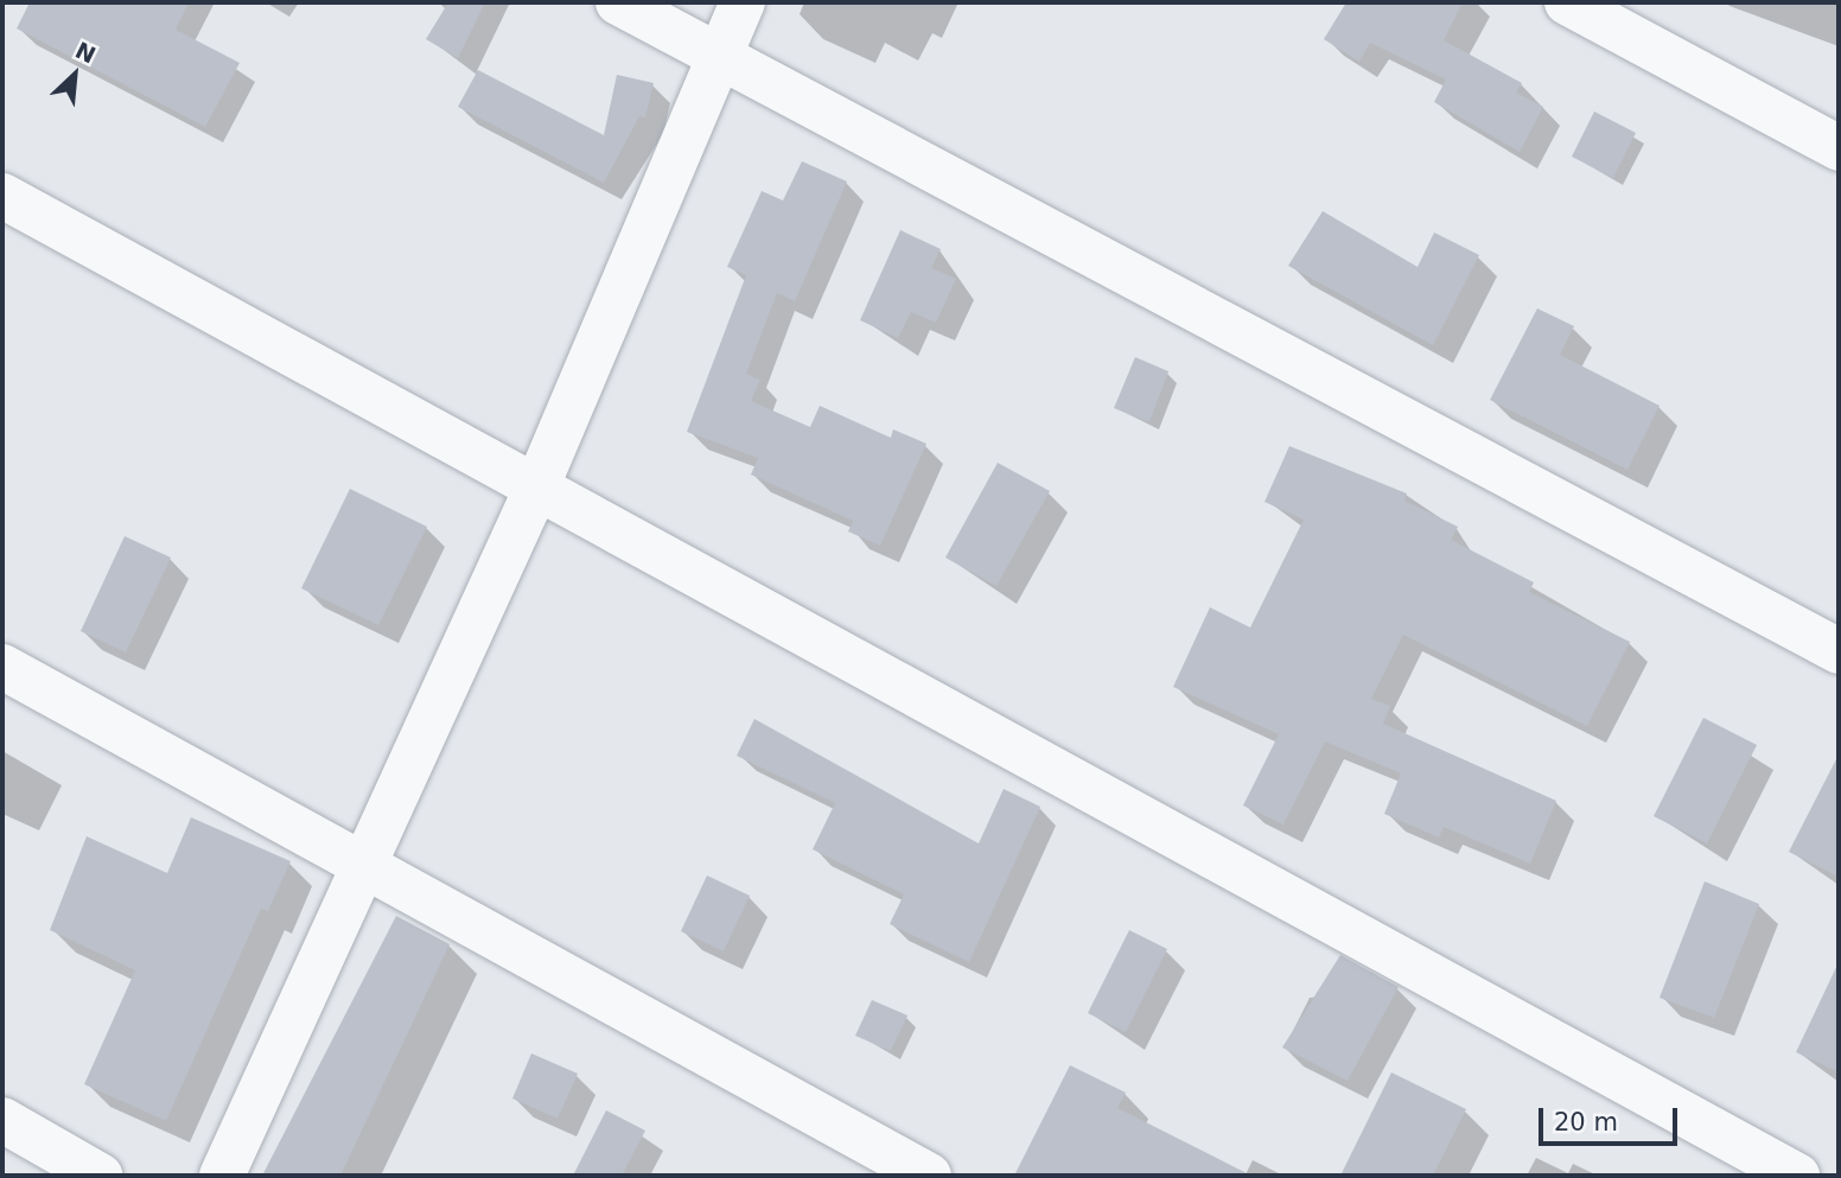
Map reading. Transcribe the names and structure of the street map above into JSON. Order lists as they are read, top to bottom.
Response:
{
  "scale_bar": "20 m",
  "north": "top right"
}
